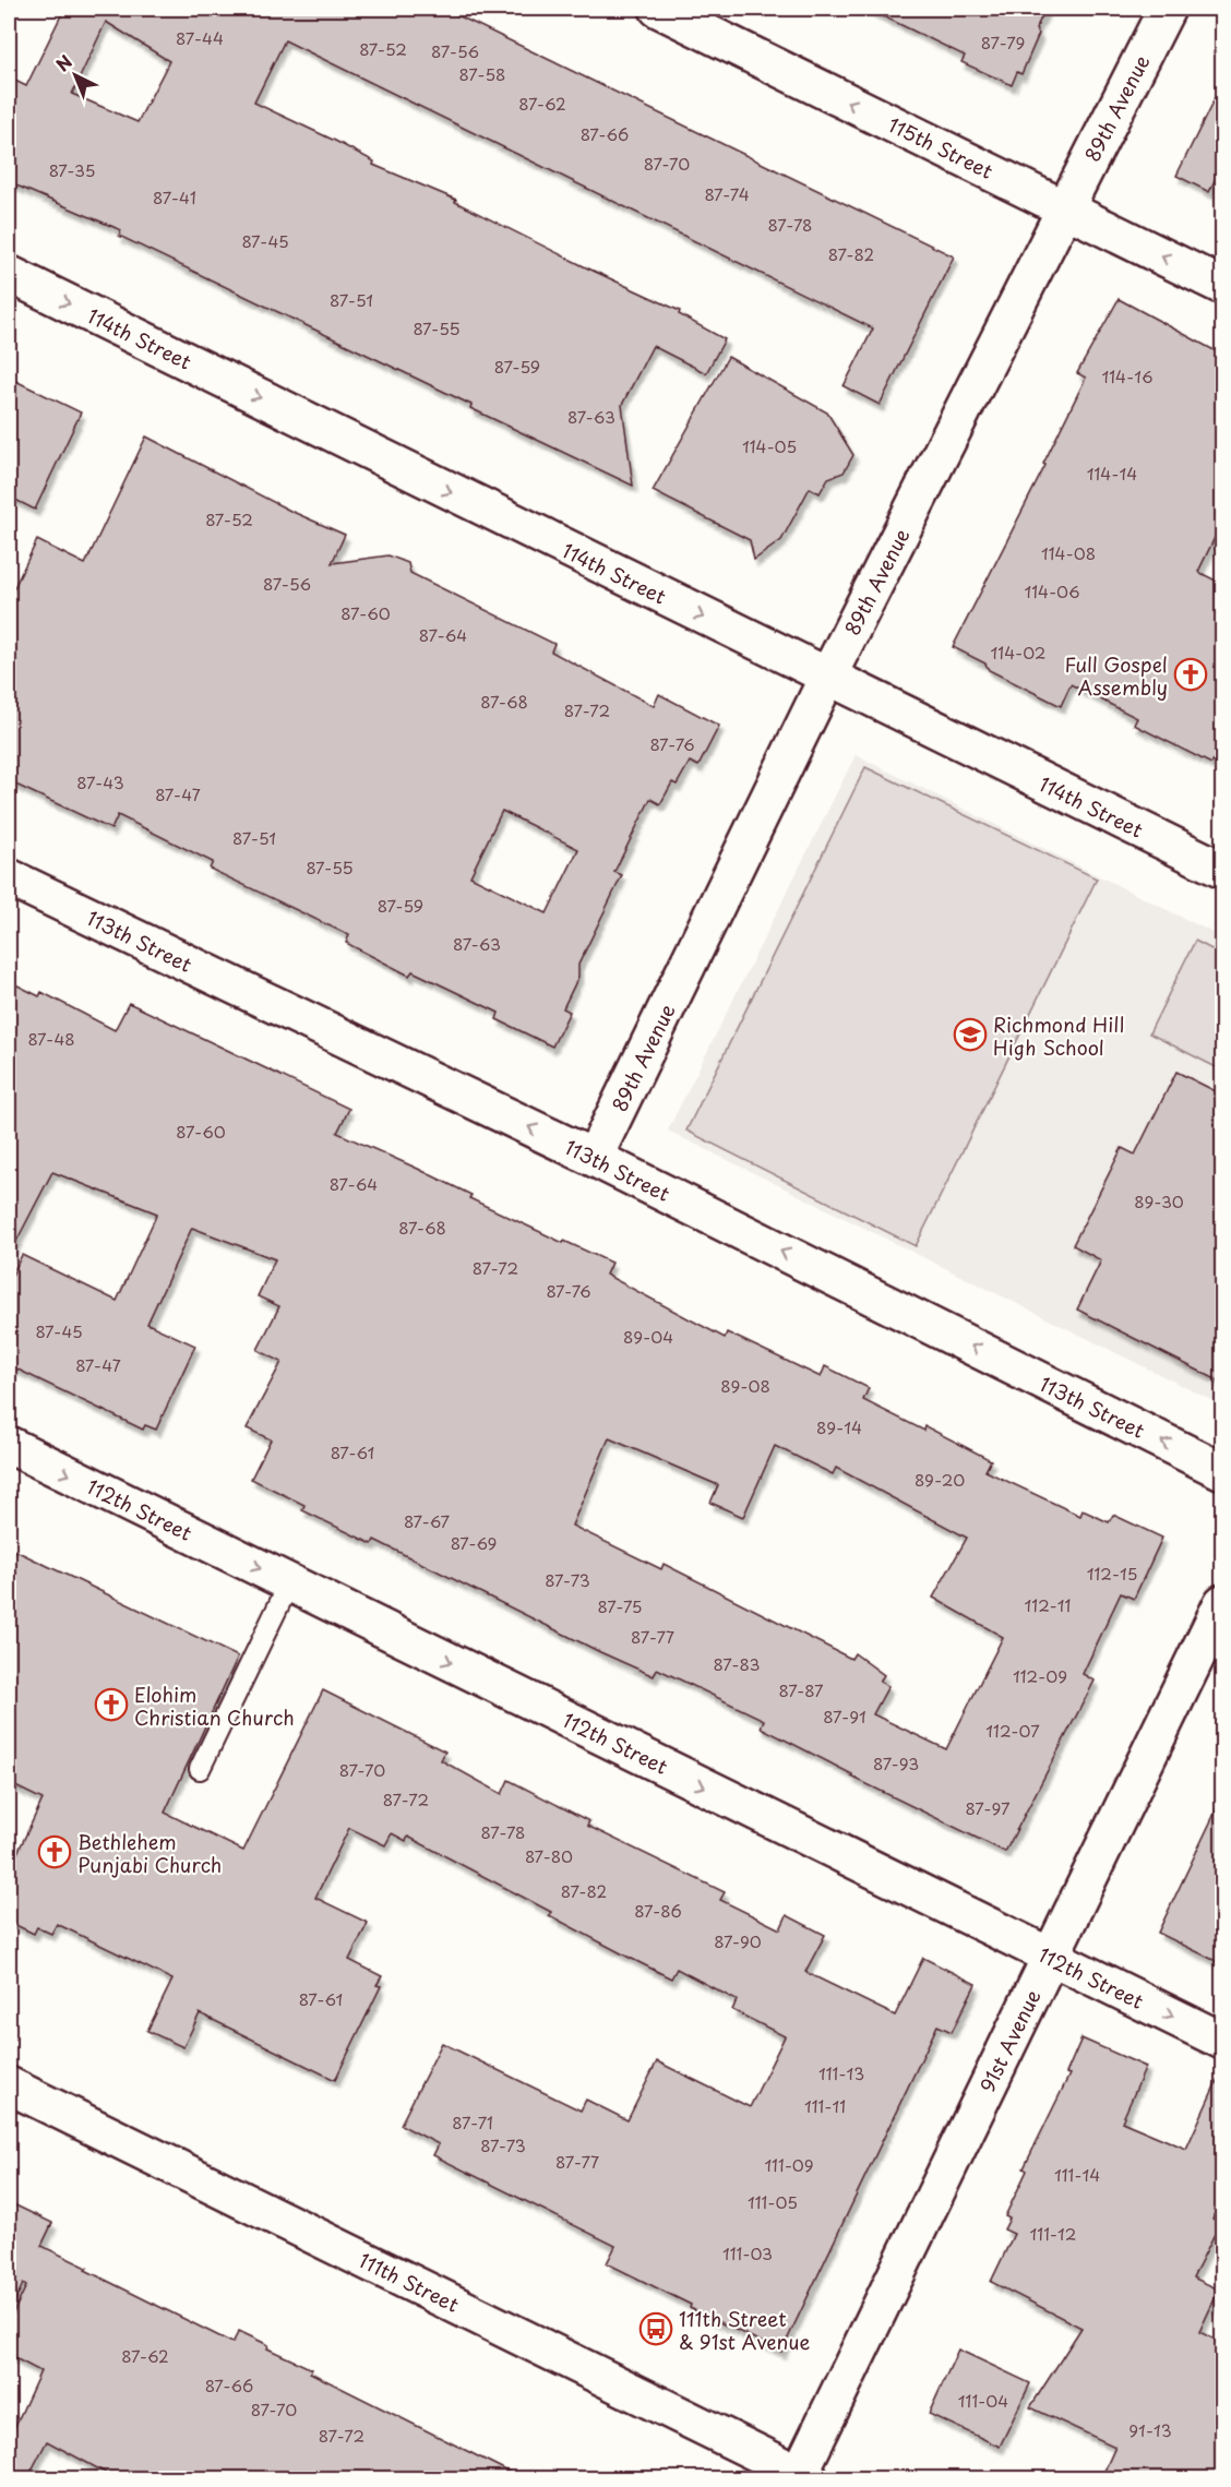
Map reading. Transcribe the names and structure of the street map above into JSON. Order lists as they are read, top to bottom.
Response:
{
  "streets": {
    "street": [
      "89th Avenue",
      "115th Street",
      "114th Street",
      "113th Street",
      "112th Street",
      "91st Avenue",
      "111th Street"
    ]
  },
  "crossings": [
    ["89th Avenue", "115th Street"],
    ["89th Avenue", "114th Street"],
    ["89th Avenue", "113th Street"],
    ["112th Street", "91st Avenue"],
    ["91st Avenue", "111th Street"]
  ],
  "one_way": [
    "115th Street",
    "114th Street",
    "113th Street",
    "112th Street"
  ],
  "places": {
    "church": ["Full Gospel Assembly", "Elohim Christian Church", "Bethlehem Punjabi Church"],
    "school or university": ["Richmond Hill High School"],
    "bus stop": ["111th Street & 91st Avenue"]
  },
  "house_numbers": [
    "87-44",
    "87-79",
    "87-52",
    "87-56",
    "87-58",
    "87-62",
    "87-66",
    "87-70",
    "87-35",
    "87-74",
    "87-41",
    "87-78",
    "87-45",
    "87-82",
    "87-51",
    "87-55",
    "87-59",
    "114-16",
    "87-63",
    "114-05",
    "114-14",
    "87-52",
    "114-08",
    "87-56",
    "114-06",
    "87-60",
    "87-64",
    "114-02",
    "87-68",
    "87-72",
    "87-76",
    "87-43",
    "87-47",
    "87-51",
    "87-55",
    "87-59",
    "87-63",
    "87-48",
    "87-60",
    "87-64",
    "89-30",
    "87-68",
    "87-72",
    "87-76",
    "87-45",
    "89-04",
    "87-47",
    "89-08",
    "89-14",
    "87-61",
    "89-20",
    "87-67",
    "87-69",
    "112-15",
    "87-73",
    "112-11",
    "87-75",
    "87-77",
    "87-83",
    "112-09",
    "87-87",
    "87-91",
    "112-07",
    "87-93",
    "87-70",
    "87-72",
    "87-97",
    "87-78",
    "87-80",
    "87-82",
    "87-86",
    "87-90",
    "87-61",
    "111-13",
    "111-11",
    "87-71",
    "87-73",
    "87-77",
    "111-09",
    "111-14",
    "111-05",
    "111-12",
    "111-03",
    "87-62",
    "87-66",
    "111-04",
    "87-70",
    "91-13",
    "87-72"
  ],
  "north": "top left"
}
